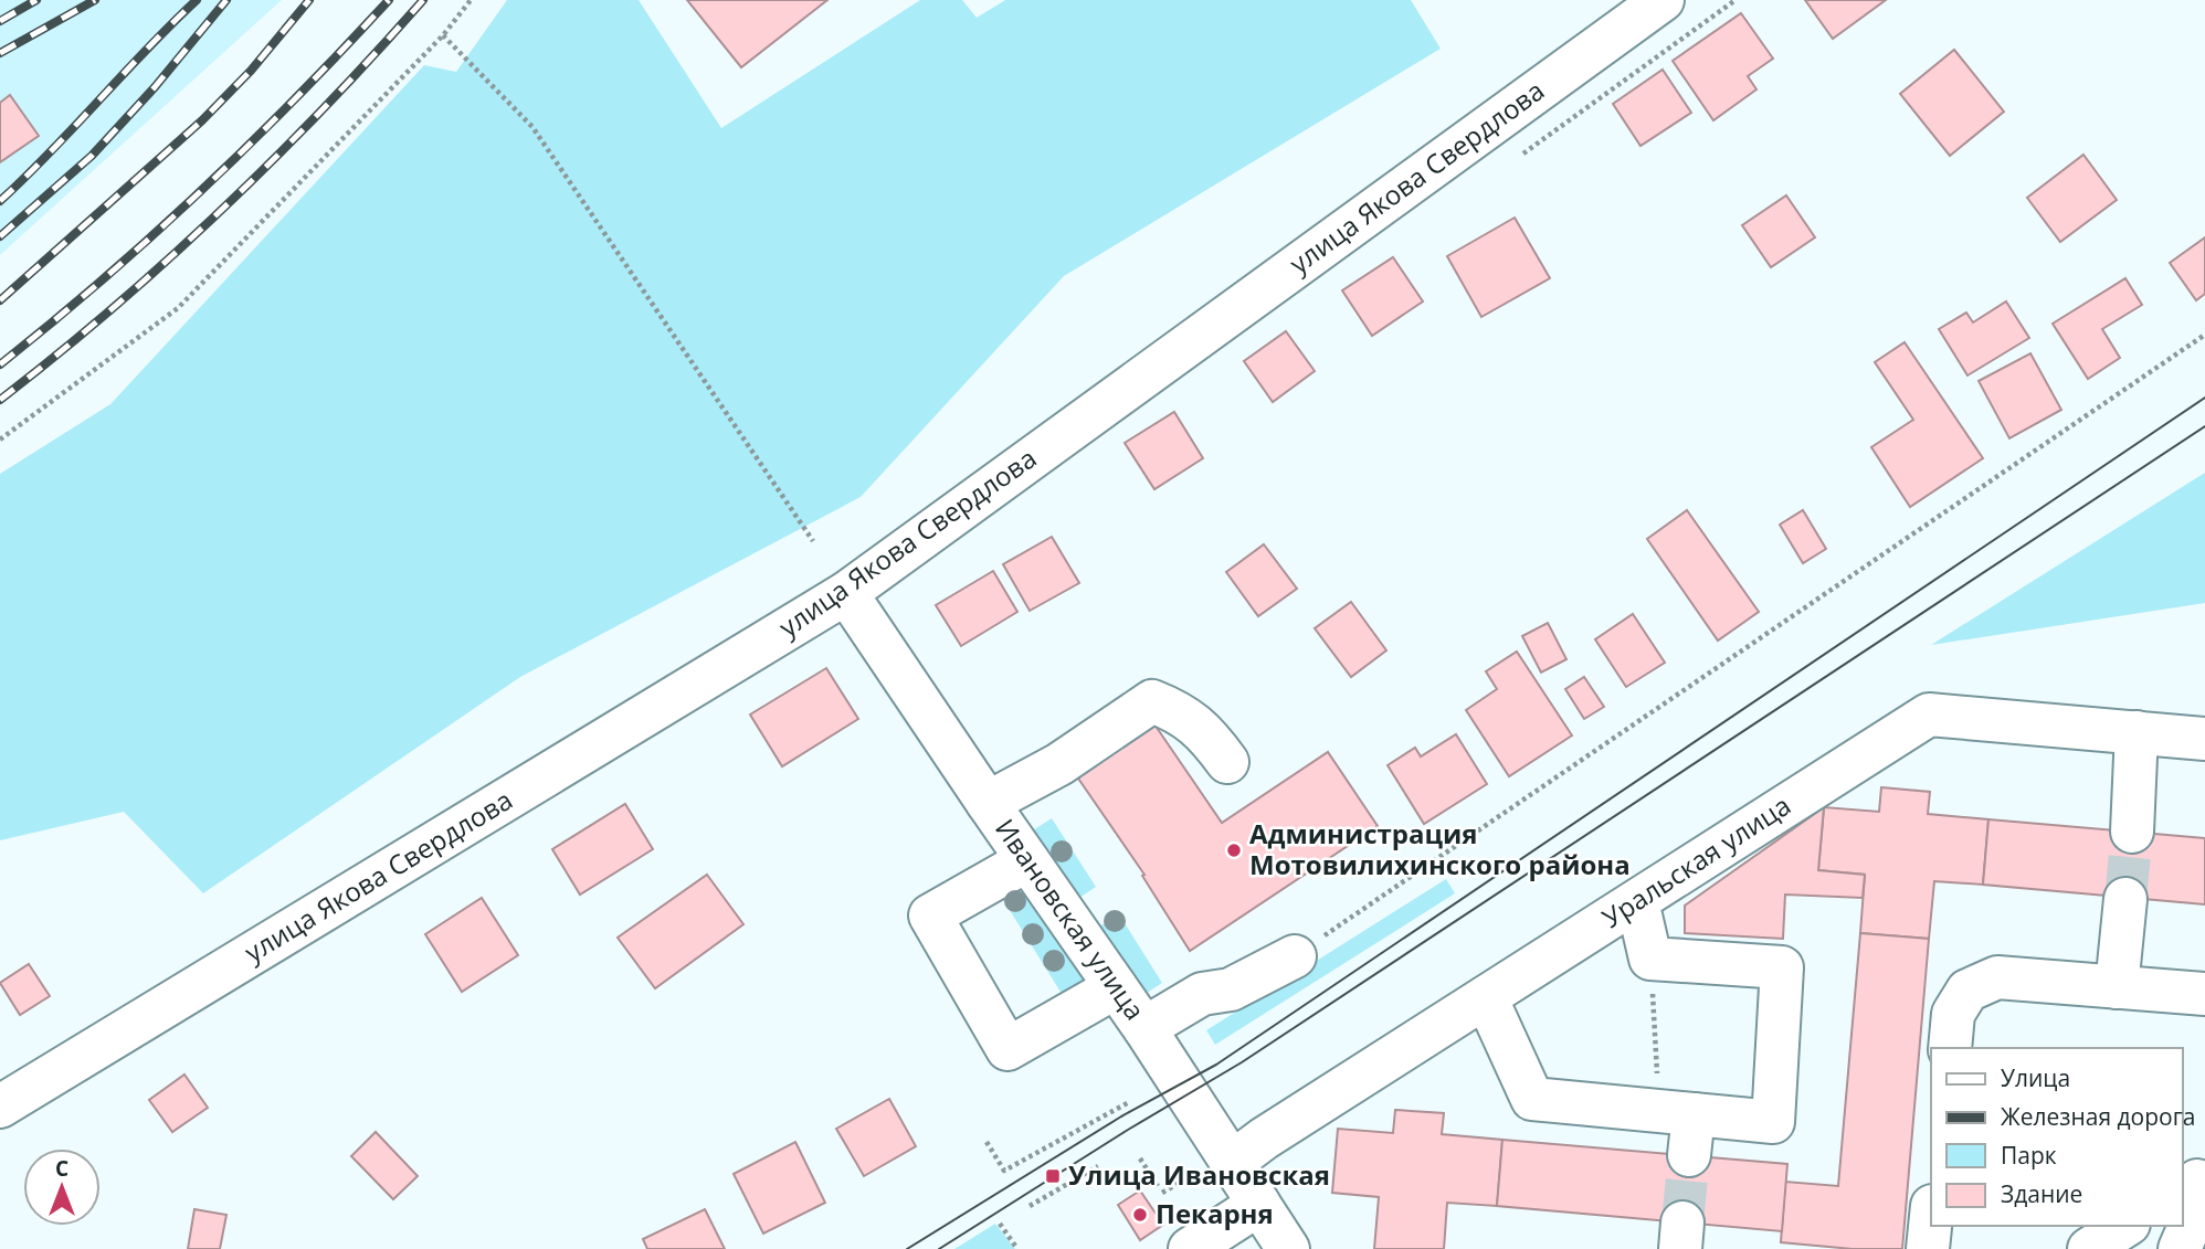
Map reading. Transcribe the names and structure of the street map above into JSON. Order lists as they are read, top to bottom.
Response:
{
  "streets": {
    "main road": ["улица Якова Свердлова", "Уральская улица", "Ивановская улица"]
  },
  "crossings": [
    ["улица Якова Свердлова", "Ивановская улица"],
    ["Уральская улица", "Ивановская улица"]
  ],
  "places": {
    "other": ["Администрация Мотовилихинского района", "Пекарня"],
    "transit": ["Улица Ивановская"]
  },
  "legend": [
    "Улица",
    "Железная дорога",
    "Парк",
    "Здание"
  ],
  "north": "top"
}
